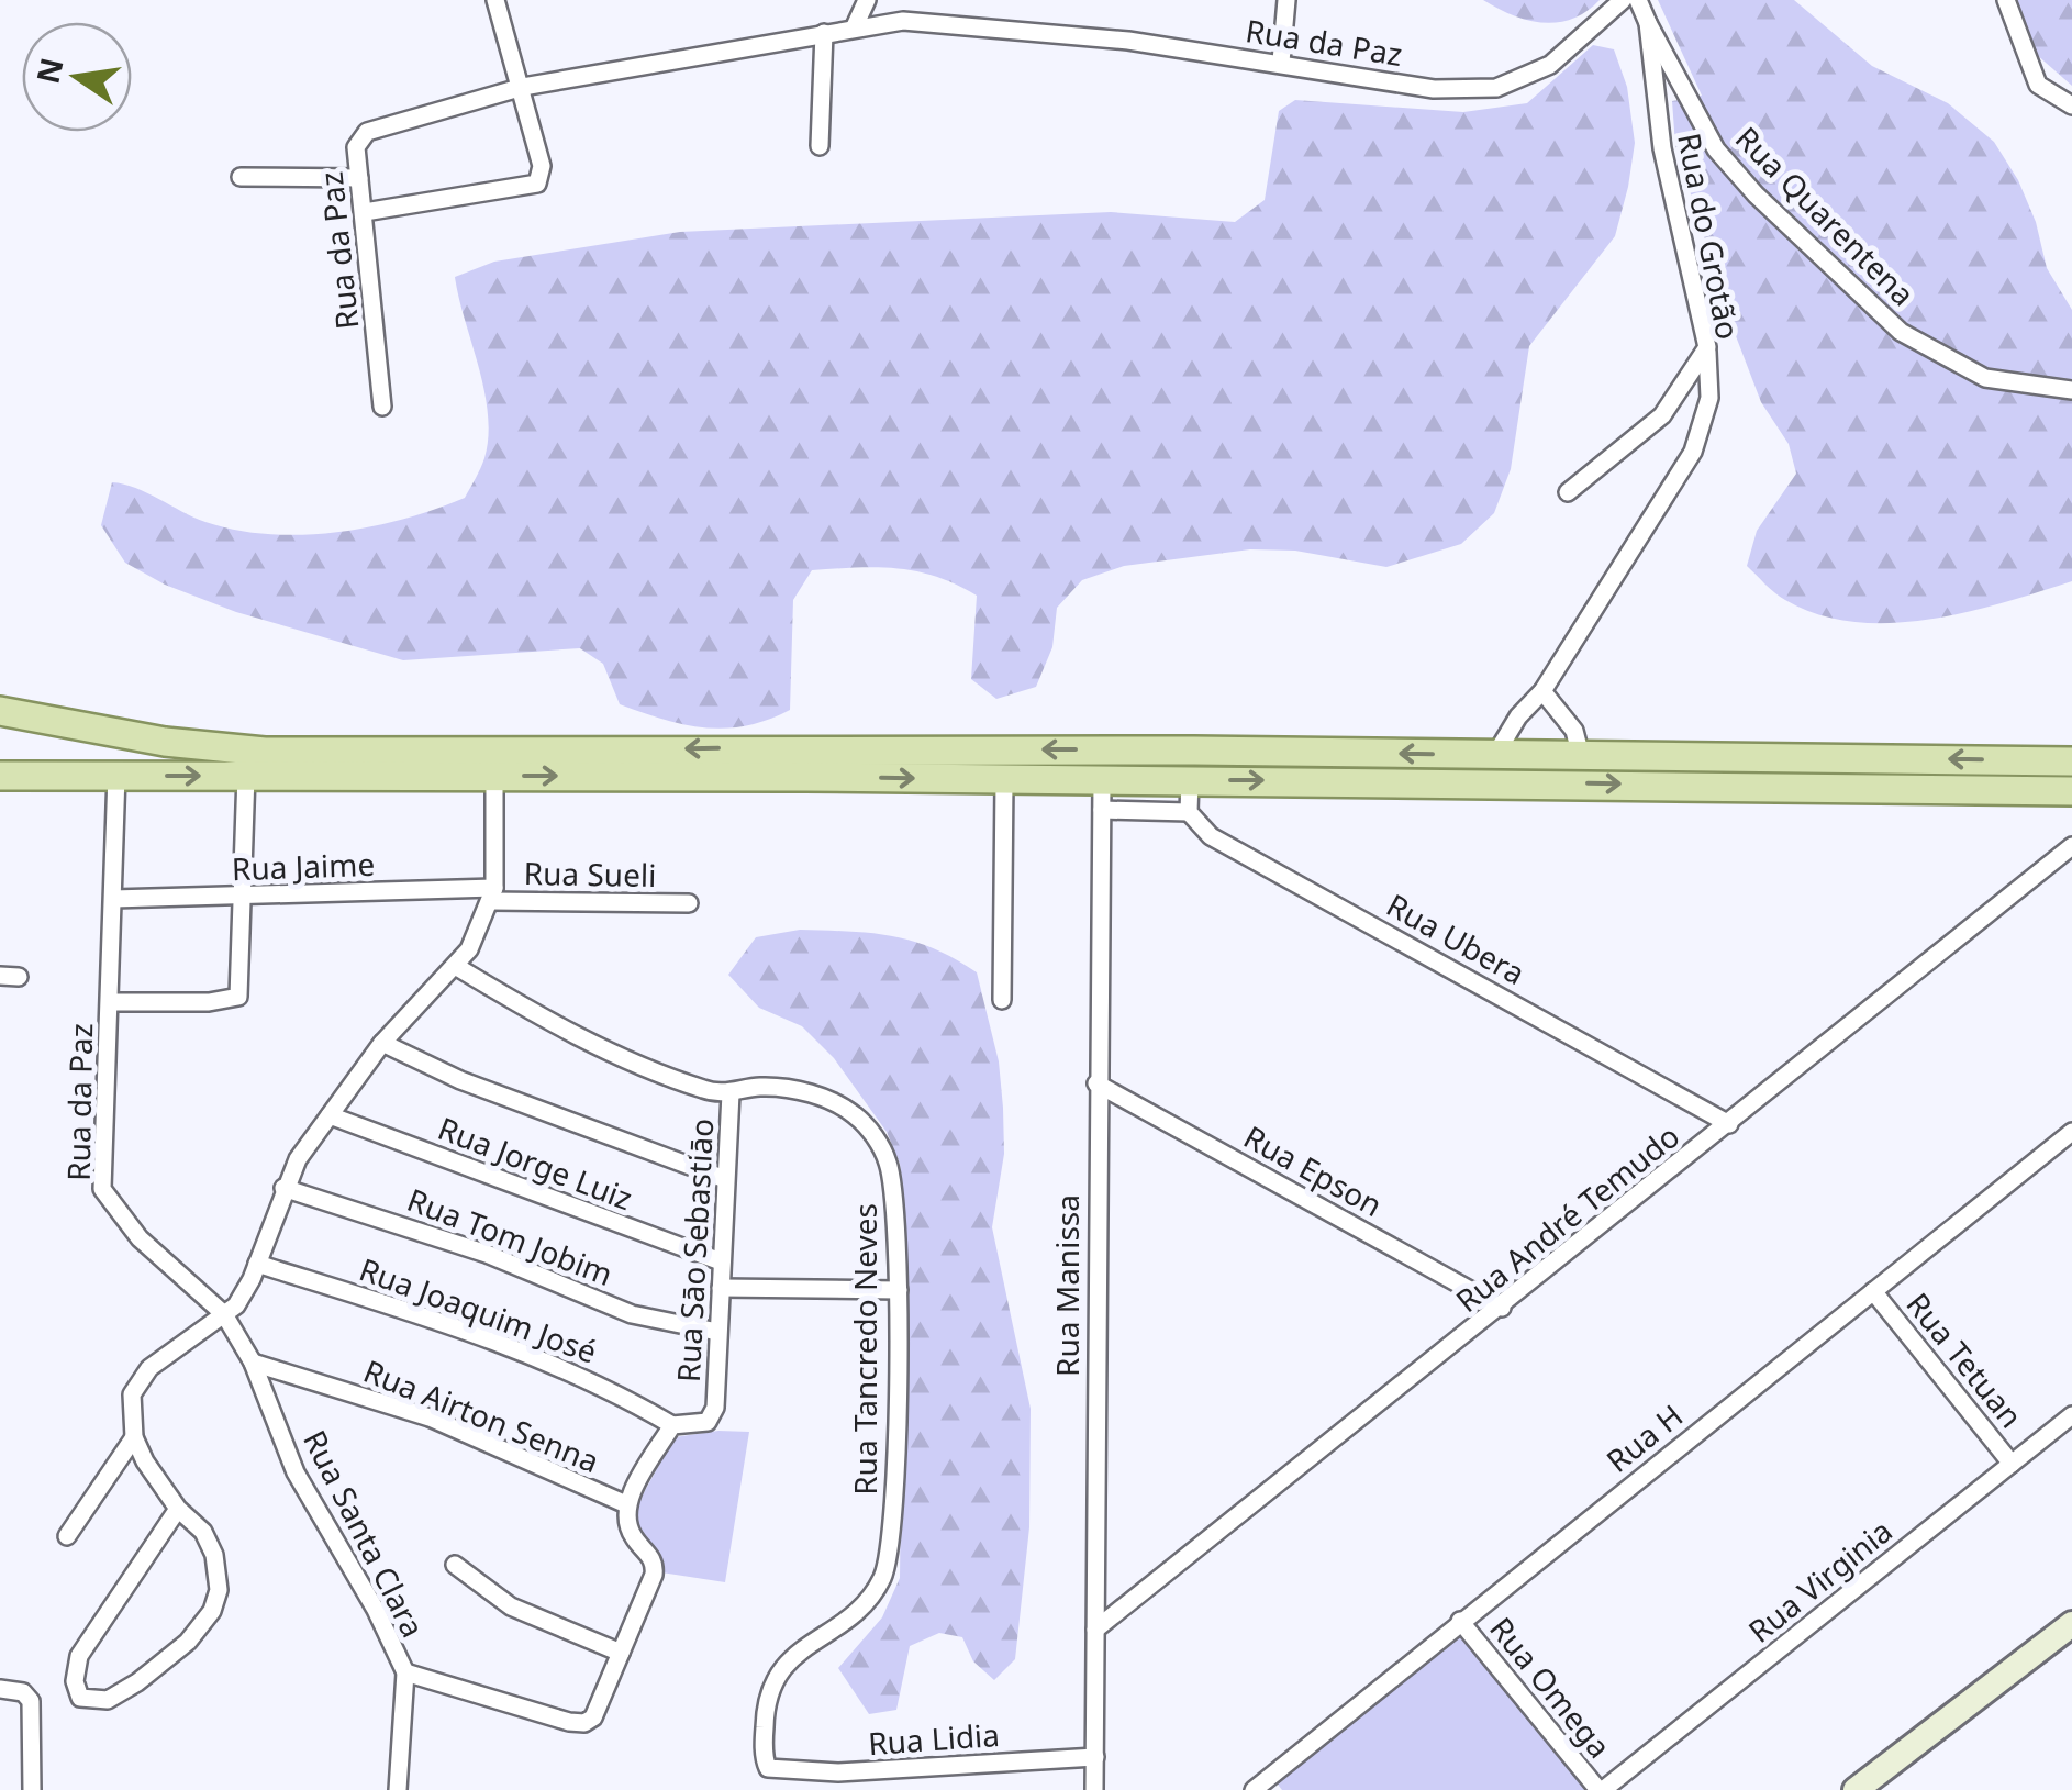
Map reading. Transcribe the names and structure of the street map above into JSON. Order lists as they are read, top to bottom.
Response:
{
  "streets": {
    "street": [
      "Rua da Paz",
      "Rua Quarentena",
      "Rua do Grotão",
      "Rua Jaime",
      "Rua Sueli",
      "Rua Ubera",
      "Rua Jorge Luiz",
      "Rua Epson",
      "Rua André Temudo",
      "Rua Tom Jobim",
      "Rua Sāo Sebastiāo",
      "Rua Manissa",
      "Rua Joaquim José",
      "Rua Tancredo Neves",
      "Rua Tetuan",
      "Rua Airton Senna",
      "Rua H",
      "Rua Santa Clara",
      "Rua Virginia",
      "Rua Omega",
      "Rua Lidia"
    ]
  },
  "crossings": [
    ["Rua da Paz", "Rua Jaime"],
    ["Rua da Paz", "Rua Santa Clara"],
    ["Rua Quarentena", "Rua do Grotão"],
    ["Rua Jaime", "Rua Sueli"],
    ["Rua Ubera", "Rua André Temudo"],
    ["Rua Jorge Luiz", "Rua Sāo Sebastiāo"],
    ["Rua Epson", "Rua André Temudo"],
    ["Rua Epson", "Rua Manissa"],
    ["Rua André Temudo", "Rua Manissa"],
    ["Rua Tom Jobim", "Rua Sāo Sebastiāo"],
    ["Rua Sāo Sebastiāo", "Rua Joaquim José"],
    ["Rua Sāo Sebastiāo", "Rua Tancredo Neves"],
    ["Rua Sāo Sebastiāo", "Rua Airton Senna"],
    ["Rua Manissa", "Rua Lidia"],
    ["Rua Tancredo Neves", "Rua Lidia"],
    ["Rua Tetuan", "Rua H"],
    ["Rua Tetuan", "Rua Virginia"],
    ["Rua Airton Senna", "Rua Santa Clara"],
    ["Rua H", "Rua Omega"],
    ["Rua Virginia", "Rua Omega"]
  ],
  "north": "left"
}
